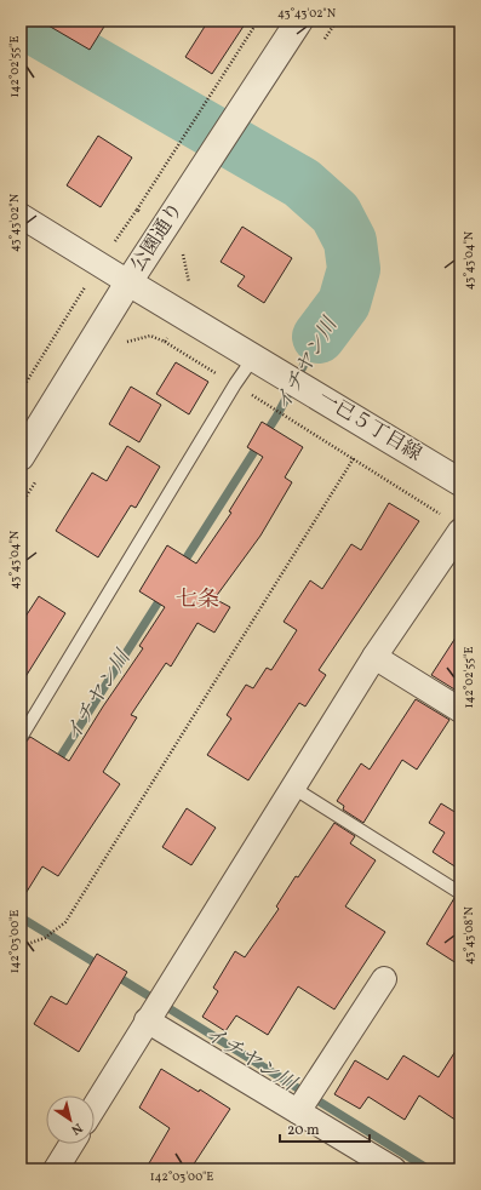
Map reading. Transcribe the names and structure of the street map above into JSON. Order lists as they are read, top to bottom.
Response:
{
  "streets": {
    "street": ["公園通り", "一已５丁目線"]
  },
  "crossings": [
    ["公園通り", "一已５丁目線"]
  ],
  "districts": ["七条"],
  "water": ["イチヤン川"],
  "scale_bar": "20 m",
  "north": "bottom right",
  "coordinates": [
    "43°43'02\"N",
    "142°02'55\"E",
    "43°43'04\"N",
    "43°43'08\"N",
    "142°03'00\"E"
  ]
}
